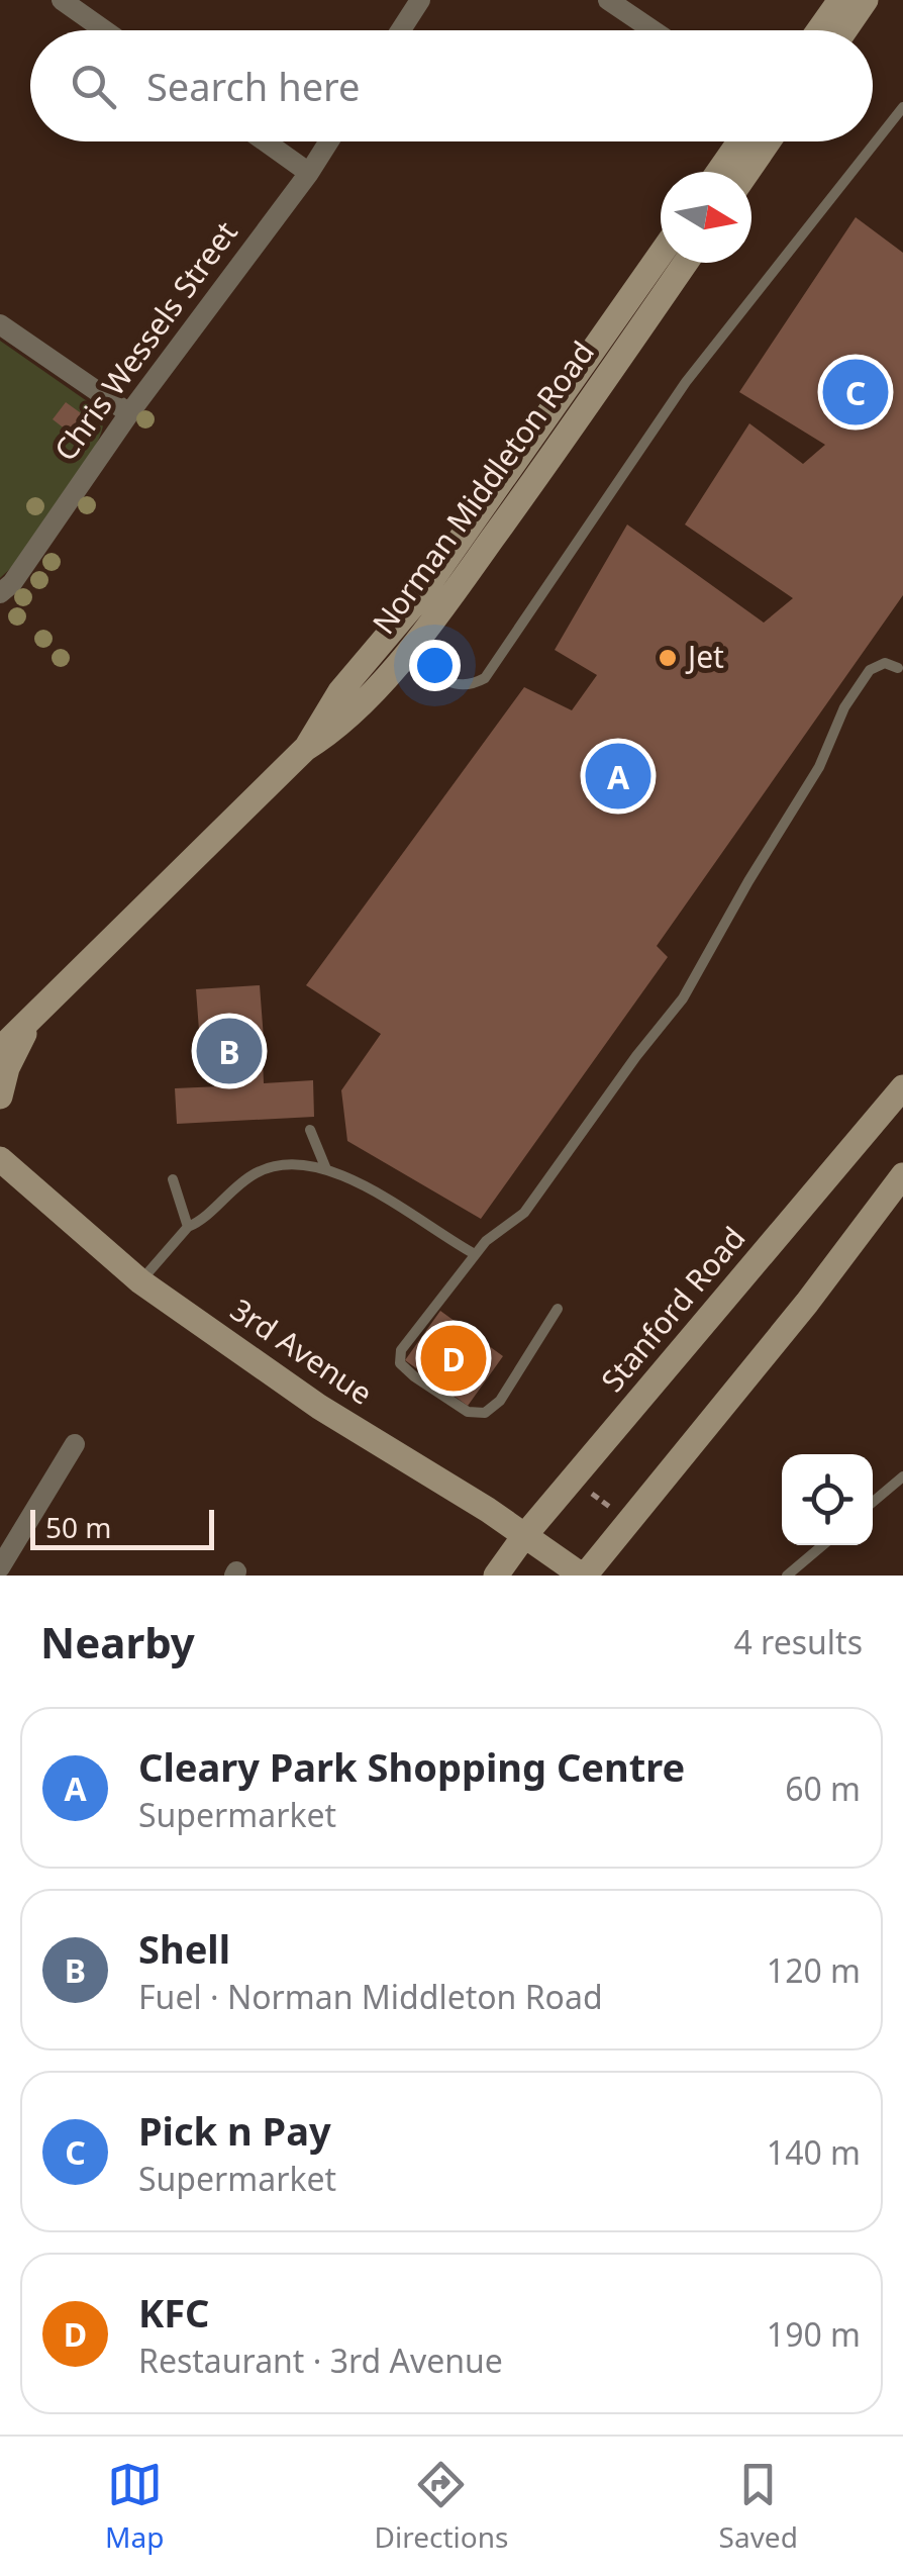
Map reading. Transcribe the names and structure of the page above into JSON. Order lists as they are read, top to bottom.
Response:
{
  "streets": {
    "street": [
      "Chris Wessels Street",
      "Norman Middleton Road",
      "Stanford Road",
      "3rd Avenue"
    ]
  },
  "crossings": [
    ["Stanford Road", "3rd Avenue"]
  ],
  "places": ["Jet"],
  "scale_bar": "50 m",
  "north": "right",
  "page": {
    "search": "Search here",
    "pins": [
      "C",
      "A",
      "B",
      "D"
    ],
    "scale": "50 m",
    "heading": ["Nearby", "4 results"],
    "list": [
      {
        "mark": "A",
        "name": "Cleary Park Shopping Centre",
        "note": "Supermarket",
        "value": "60 m"
      },
      {
        "mark": "B",
        "name": "Shell",
        "note": "Fuel · Norman Middleton Road",
        "value": "120 m"
      },
      {
        "mark": "C",
        "name": "Pick n Pay",
        "note": "Supermarket",
        "value": "140 m"
      },
      {
        "mark": "D",
        "name": "KFC",
        "note": "Restaurant · 3rd Avenue",
        "value": "190 m"
      }
    ],
    "nav": ["Map", "Directions", "Saved"]
  }
}
